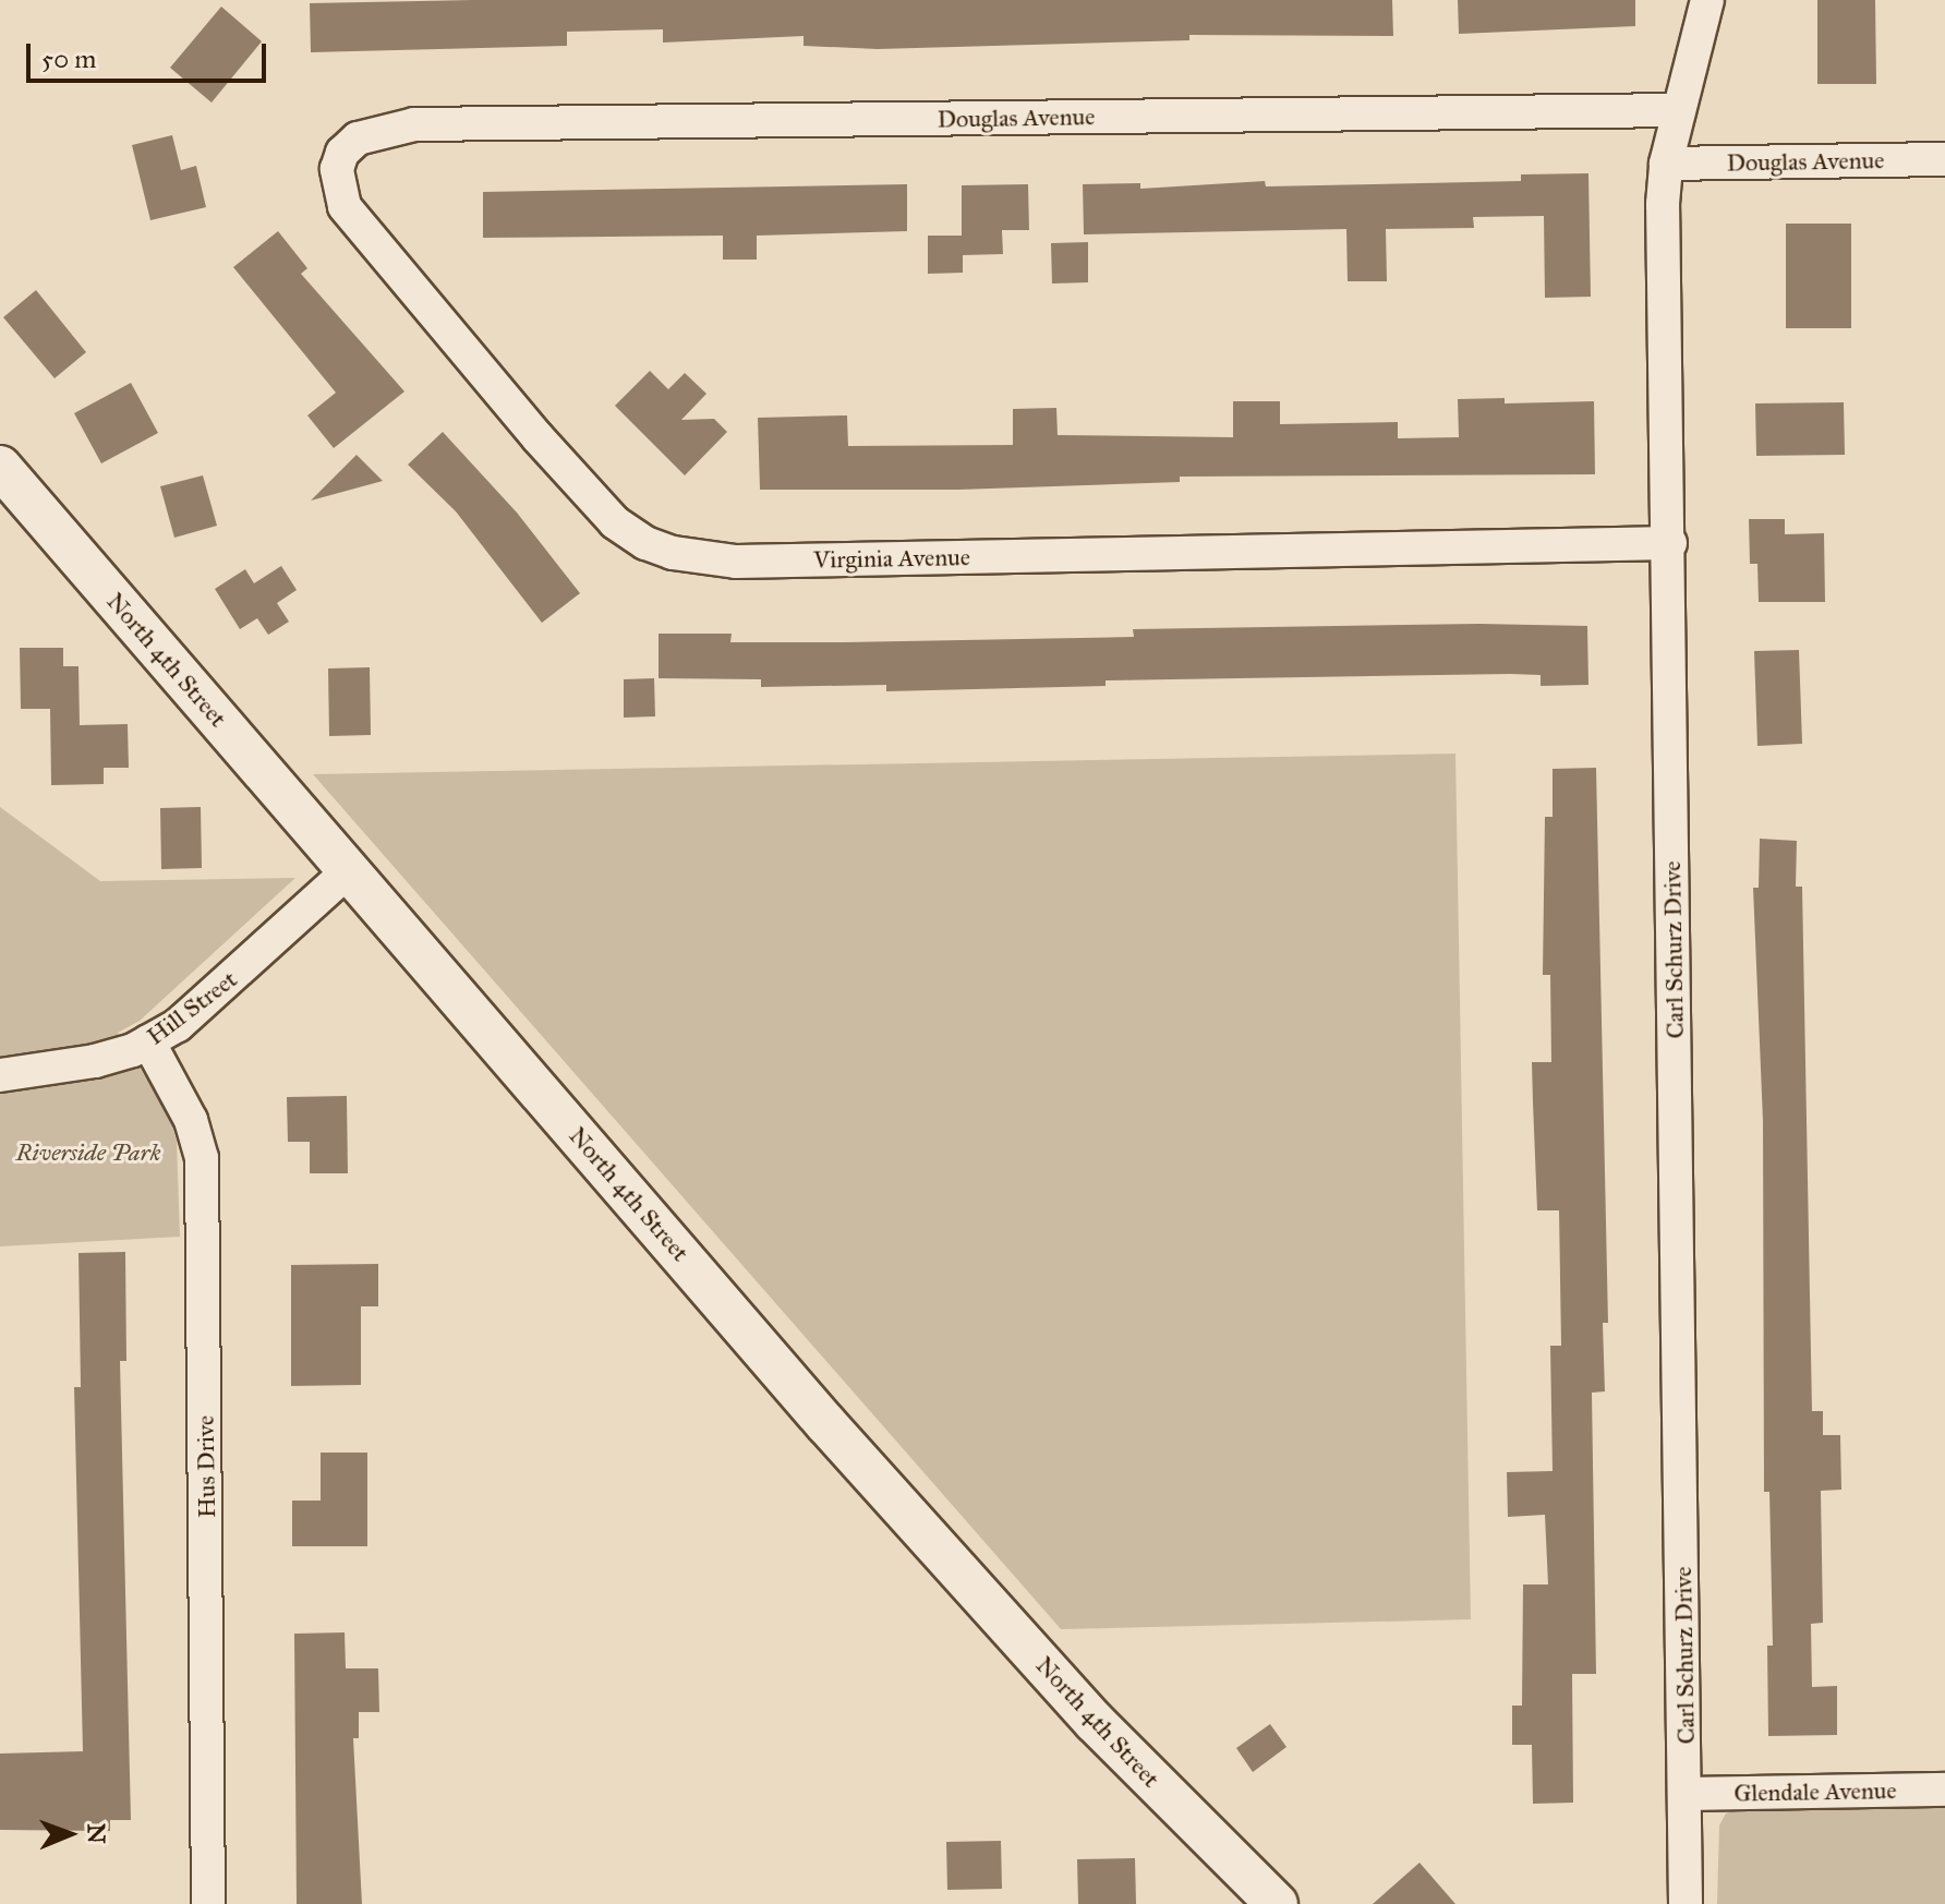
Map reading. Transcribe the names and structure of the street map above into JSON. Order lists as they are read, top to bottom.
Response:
{
  "streets": {
    "street": [
      "Douglas Avenue",
      "Virginia Avenue",
      "North 4th Street",
      "Carl Schurz Drive",
      "Hill Street",
      "Hus Drive",
      "Glendale Avenue"
    ]
  },
  "crossings": [
    ["Douglas Avenue", "Virginia Avenue"],
    ["Douglas Avenue", "Carl Schurz Drive"],
    ["Virginia Avenue", "Carl Schurz Drive"],
    ["North 4th Street", "Hill Street"],
    ["Carl Schurz Drive", "Glendale Avenue"],
    ["Hill Street", "Hus Drive"]
  ],
  "parks": ["Riverside Park"],
  "scale_bar": "50 m",
  "north": "right"
}
